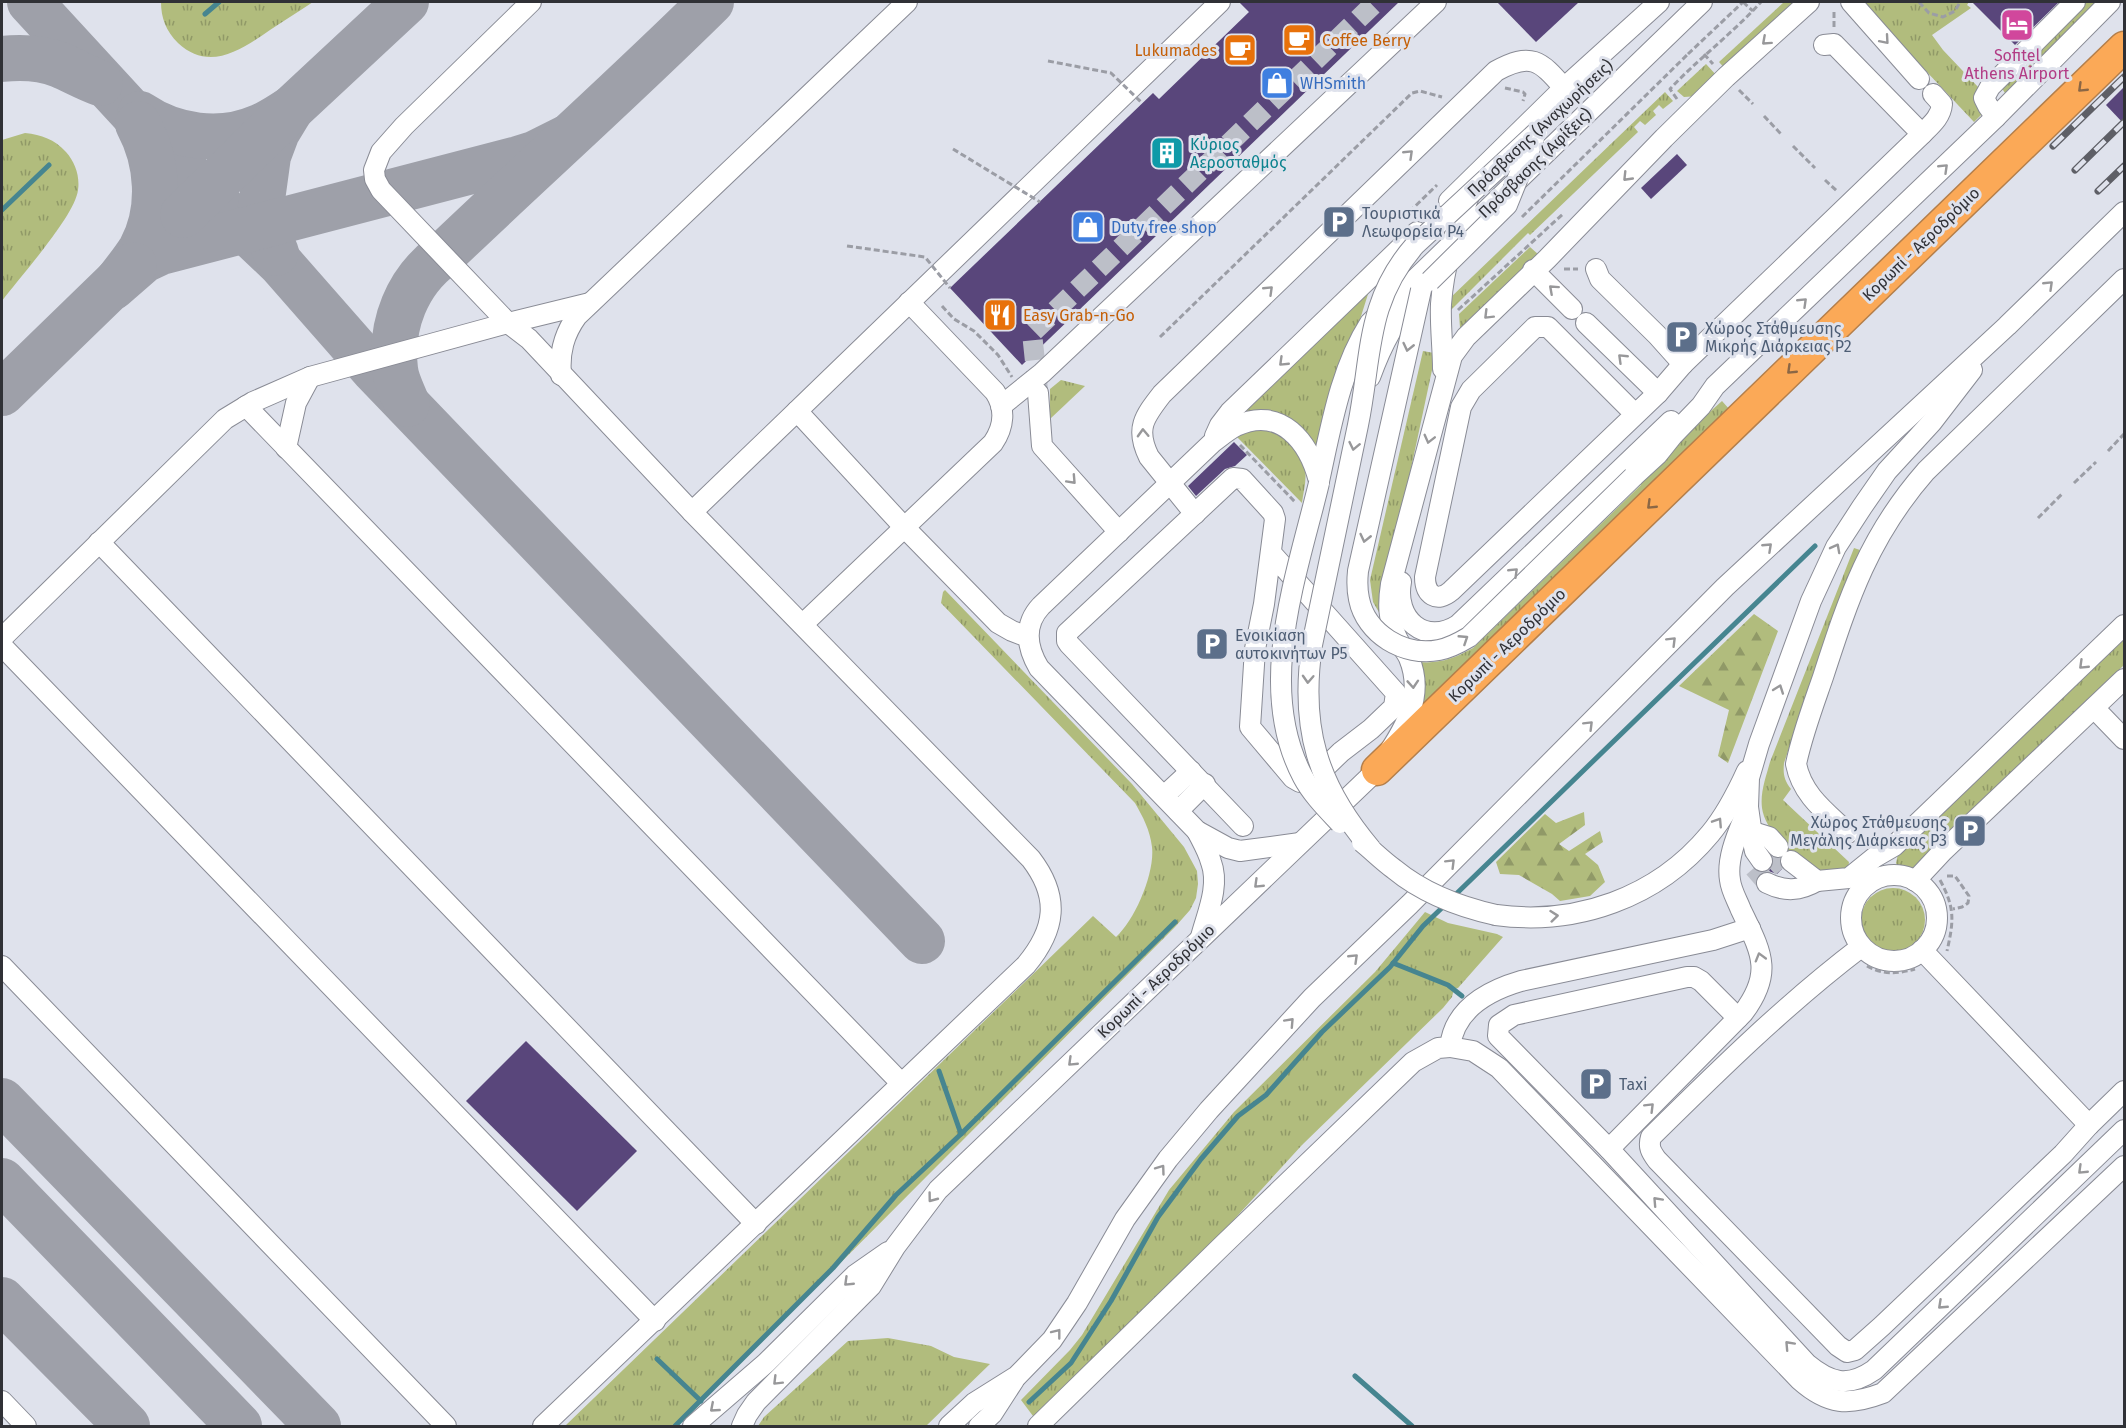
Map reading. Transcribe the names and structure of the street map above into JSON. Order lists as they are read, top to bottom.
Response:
{
  "streets": {
    "highway": ["Κορωπί - Αεροδρόμιο"],
    "street": ["Πρόσβασης (Αναχωρήσεις)", "Πρόσβασης (Αφίξεις)"]
  },
  "one_way": ["Κορωπί - Αεροδρόμιο"],
  "places": {
    "hotel": ["Sofitel Athens Airport"],
    "cafe": ["Coffee Berry", "Lukumades"],
    "shop": ["WHSmith", "Duty free shop"],
    "building": ["Κύριος Αεροσταθμός"],
    "parking": [
      "Τουριστικά Λεωφορεία P4",
      "Χώρος Στάθμευσης Μικρής Διάρκειας P2",
      "Ενοικίαση αυτοκινήτων P5",
      "Χώρος Στάθμευσης Μεγάλης Διάρκειας P3",
      "Taxi"
    ],
    "restaurant": ["Easy Grab-n-Go"]
  }
}
